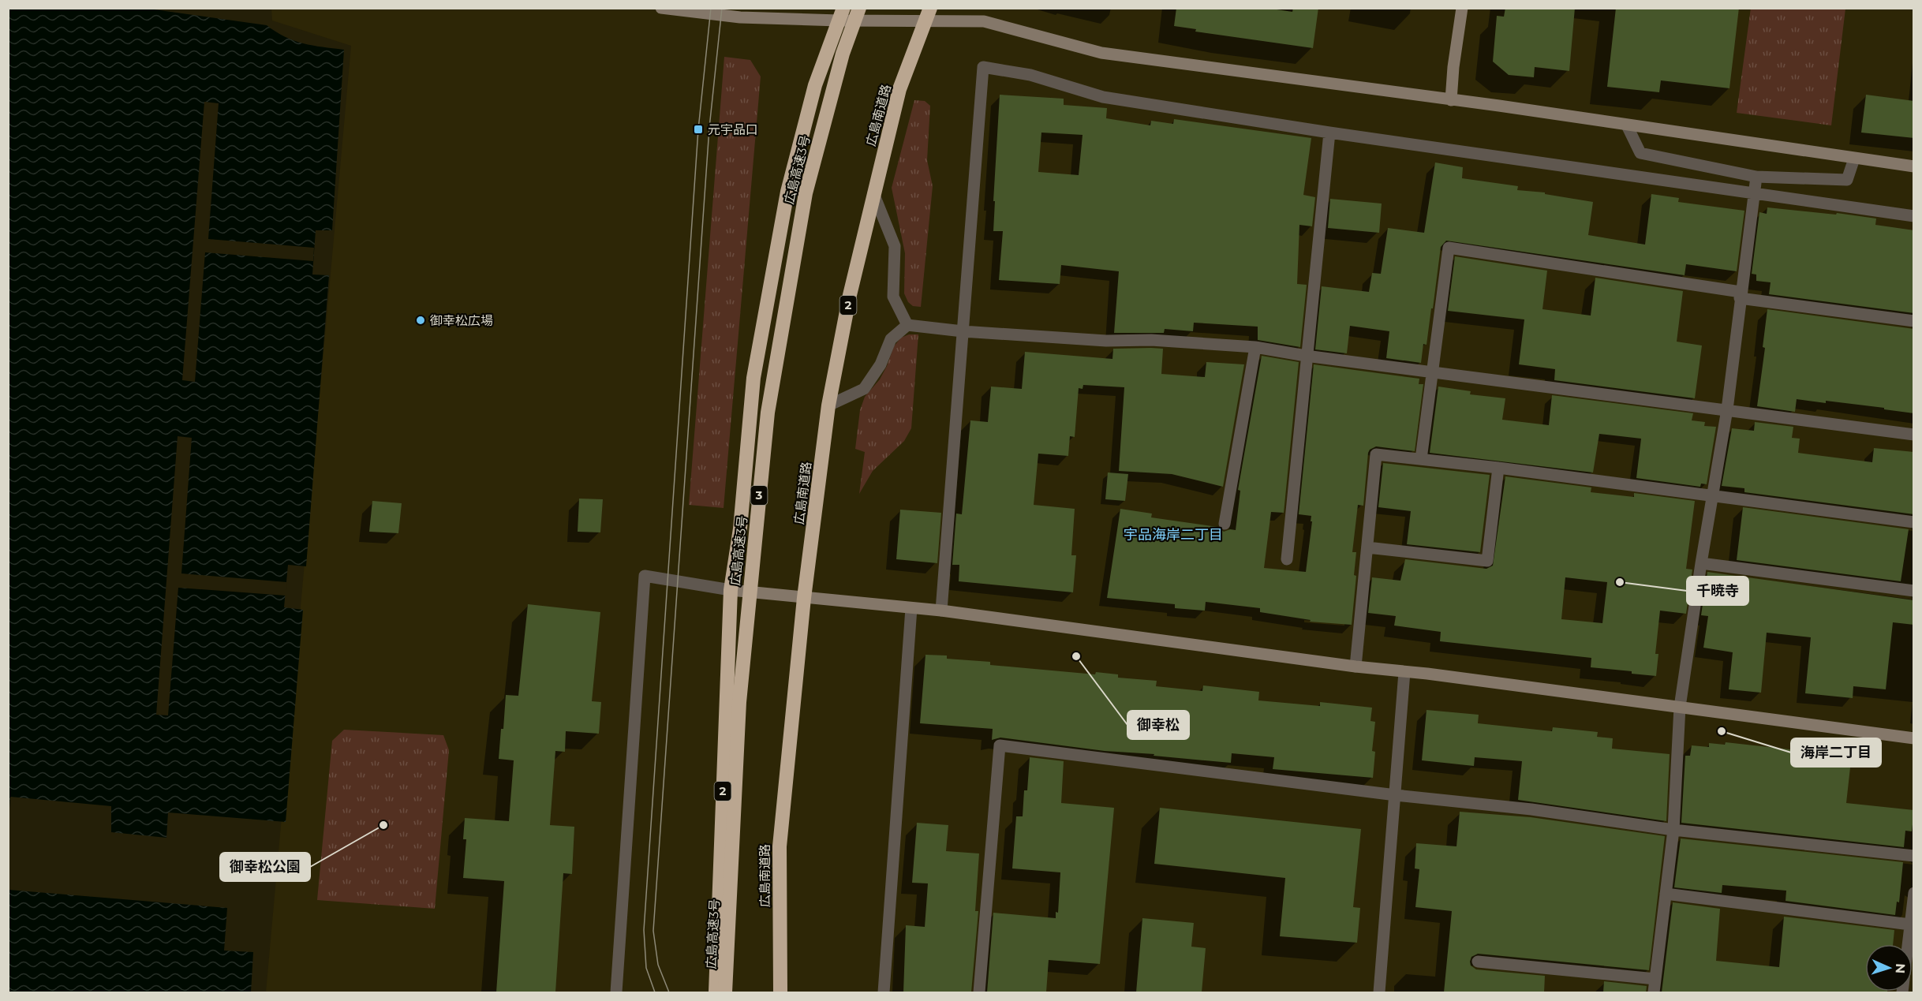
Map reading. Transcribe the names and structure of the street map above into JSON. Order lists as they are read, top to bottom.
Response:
{
  "streets": {
    "highway": [
      "広島南道路",
      "広島高速3号",
      "2",
      "3"
    ]
  },
  "districts": ["宇品海岸二丁目"],
  "places": {
    "transit": ["元宇品口"],
    "other": [
      "御幸松広場",
      "千暁寺",
      "御幸松",
      "海岸二丁目",
      "御幸松公園"
    ]
  },
  "north": "right"
}
